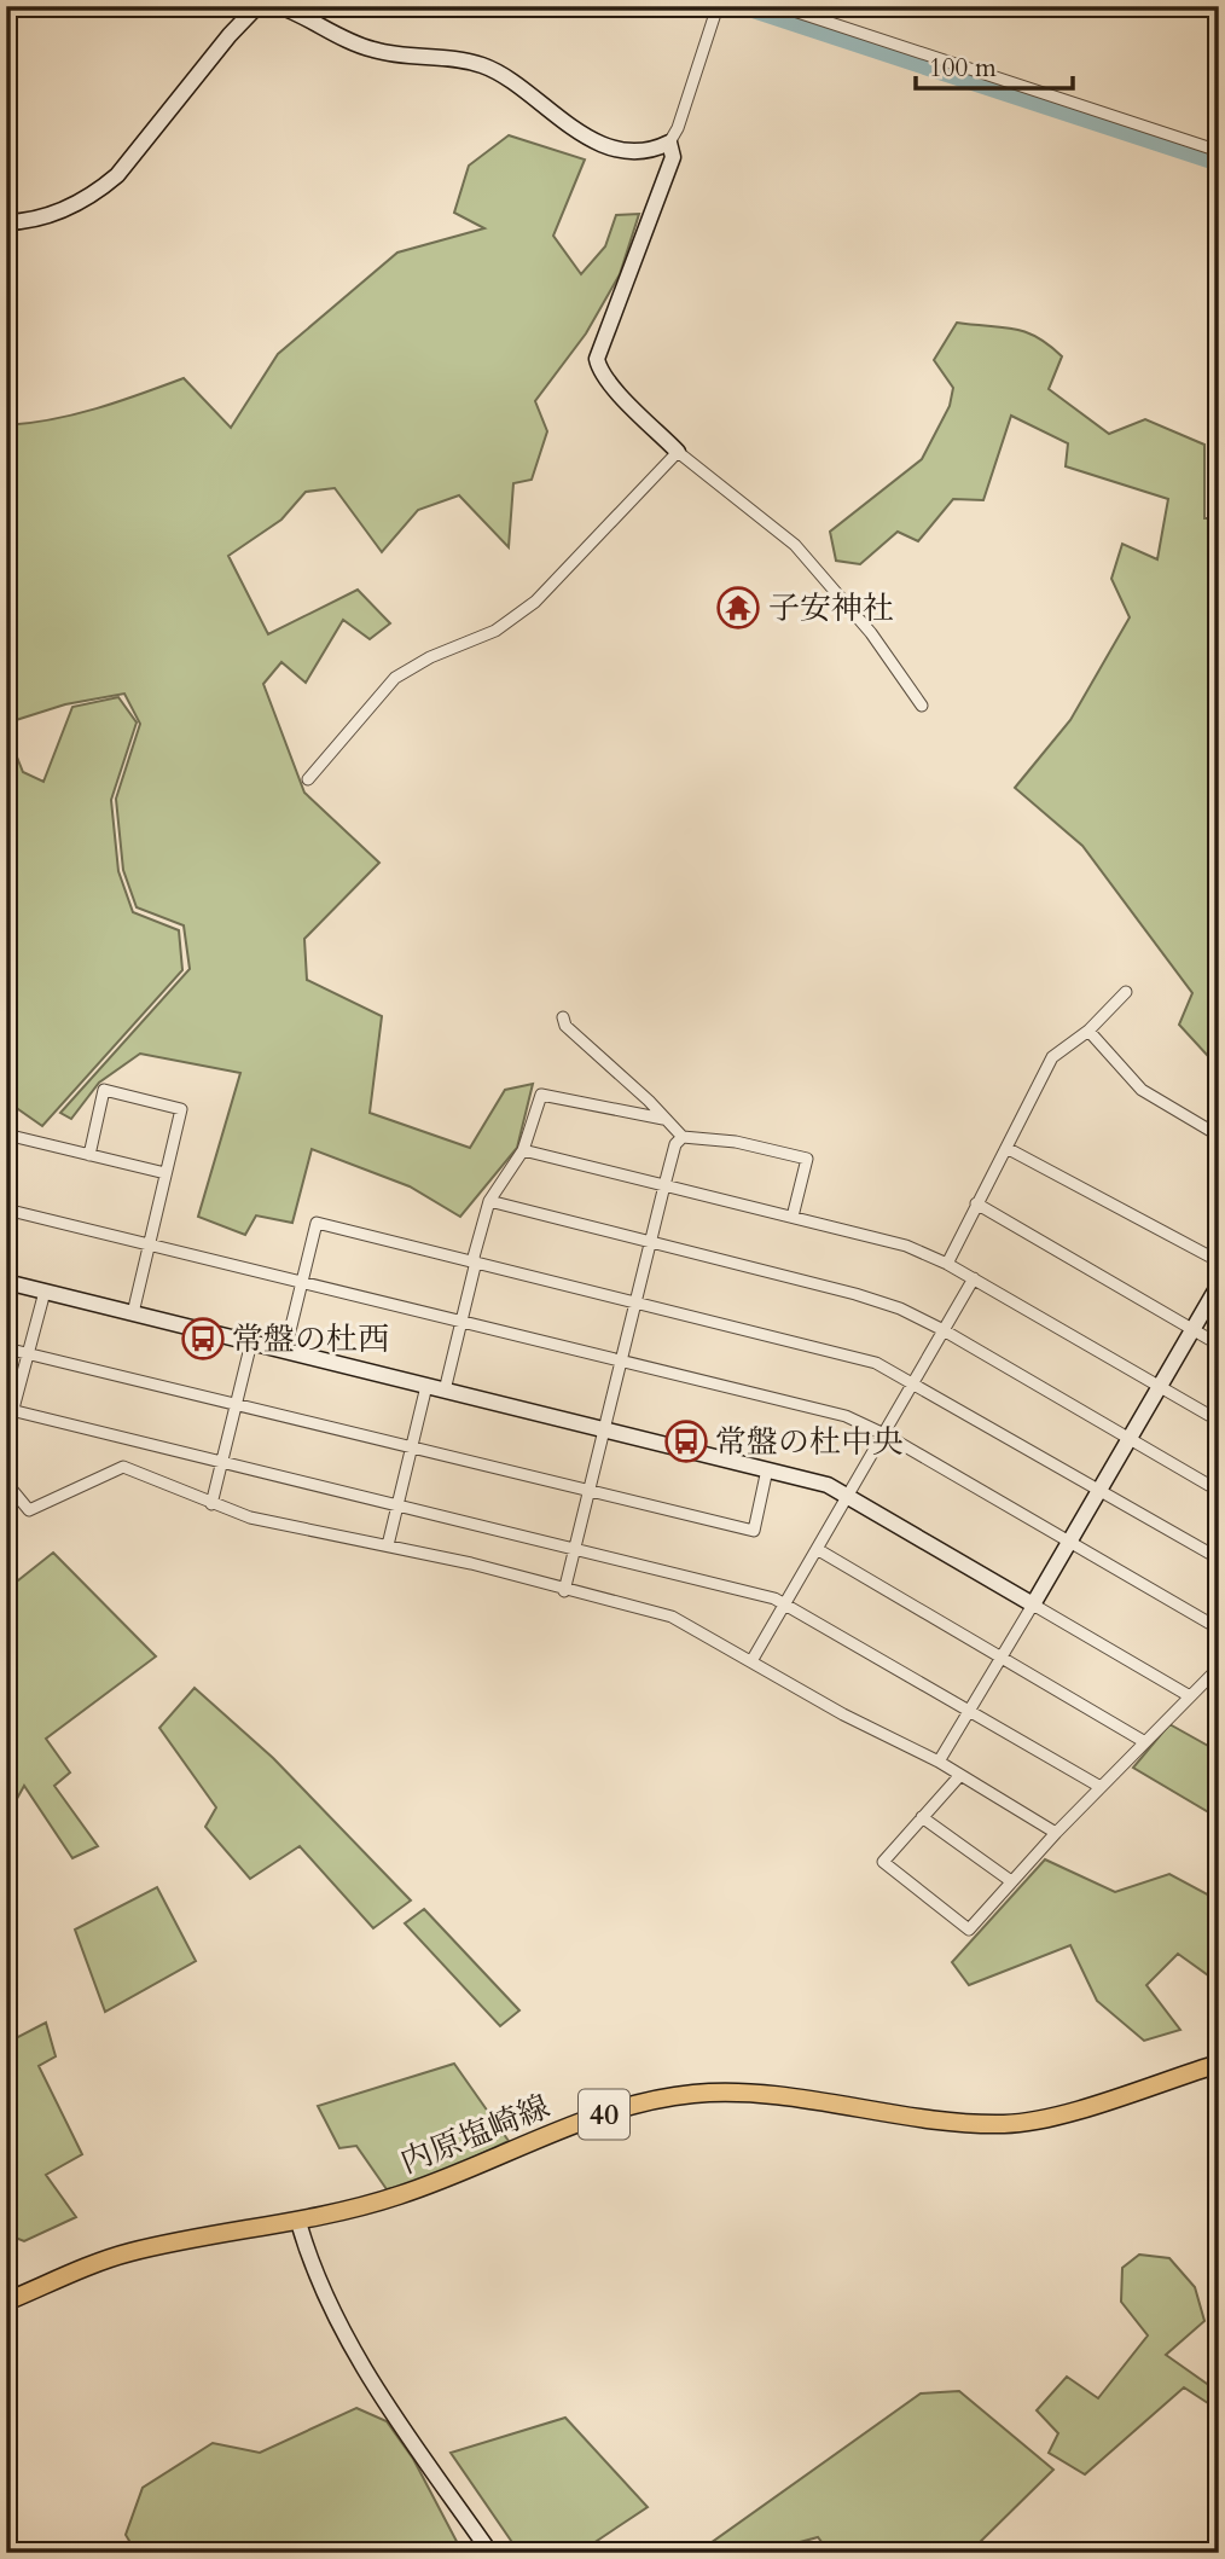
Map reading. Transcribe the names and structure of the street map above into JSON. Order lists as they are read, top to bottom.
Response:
{
  "streets": {
    "main road": ["40", "内原塩崎線"]
  },
  "places": {
    "temple": ["子安神社"],
    "bus stop": ["常盤の杜西", "常盤の杜中央"]
  },
  "scale_bar": "100 m"
}
